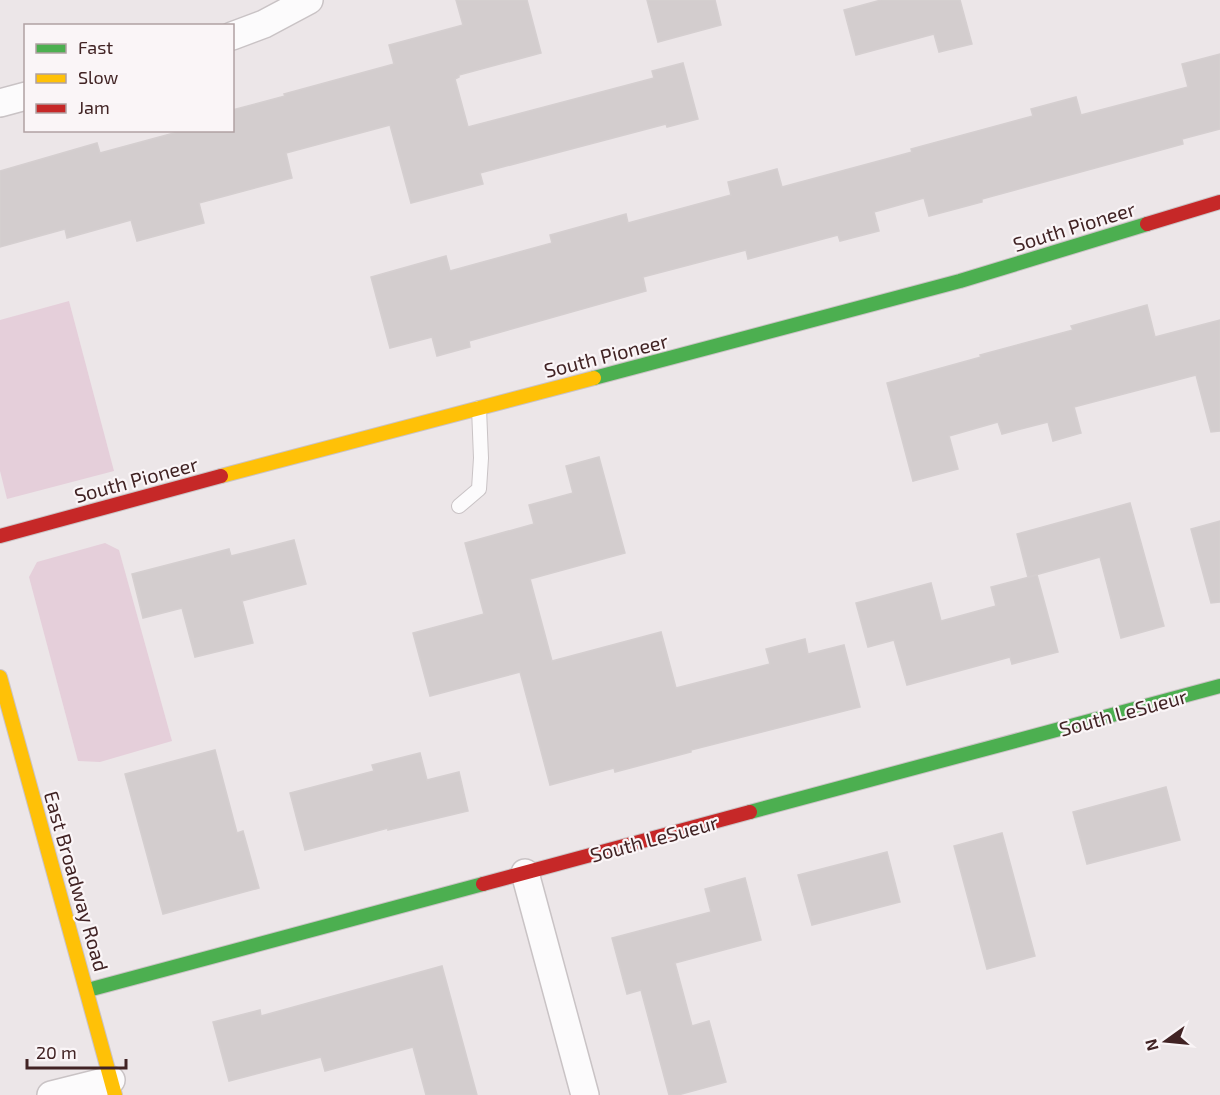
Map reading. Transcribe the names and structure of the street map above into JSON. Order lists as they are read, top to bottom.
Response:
{
  "streets": {
    "street": ["South Pioneer", "South LeSueur", "East Broadway Road"]
  },
  "crossings": [
    ["South LeSueur", "East Broadway Road"]
  ],
  "legend": ["Fast", "Slow", "Jam"],
  "scale_bar": "20 m",
  "north": "left"
}
